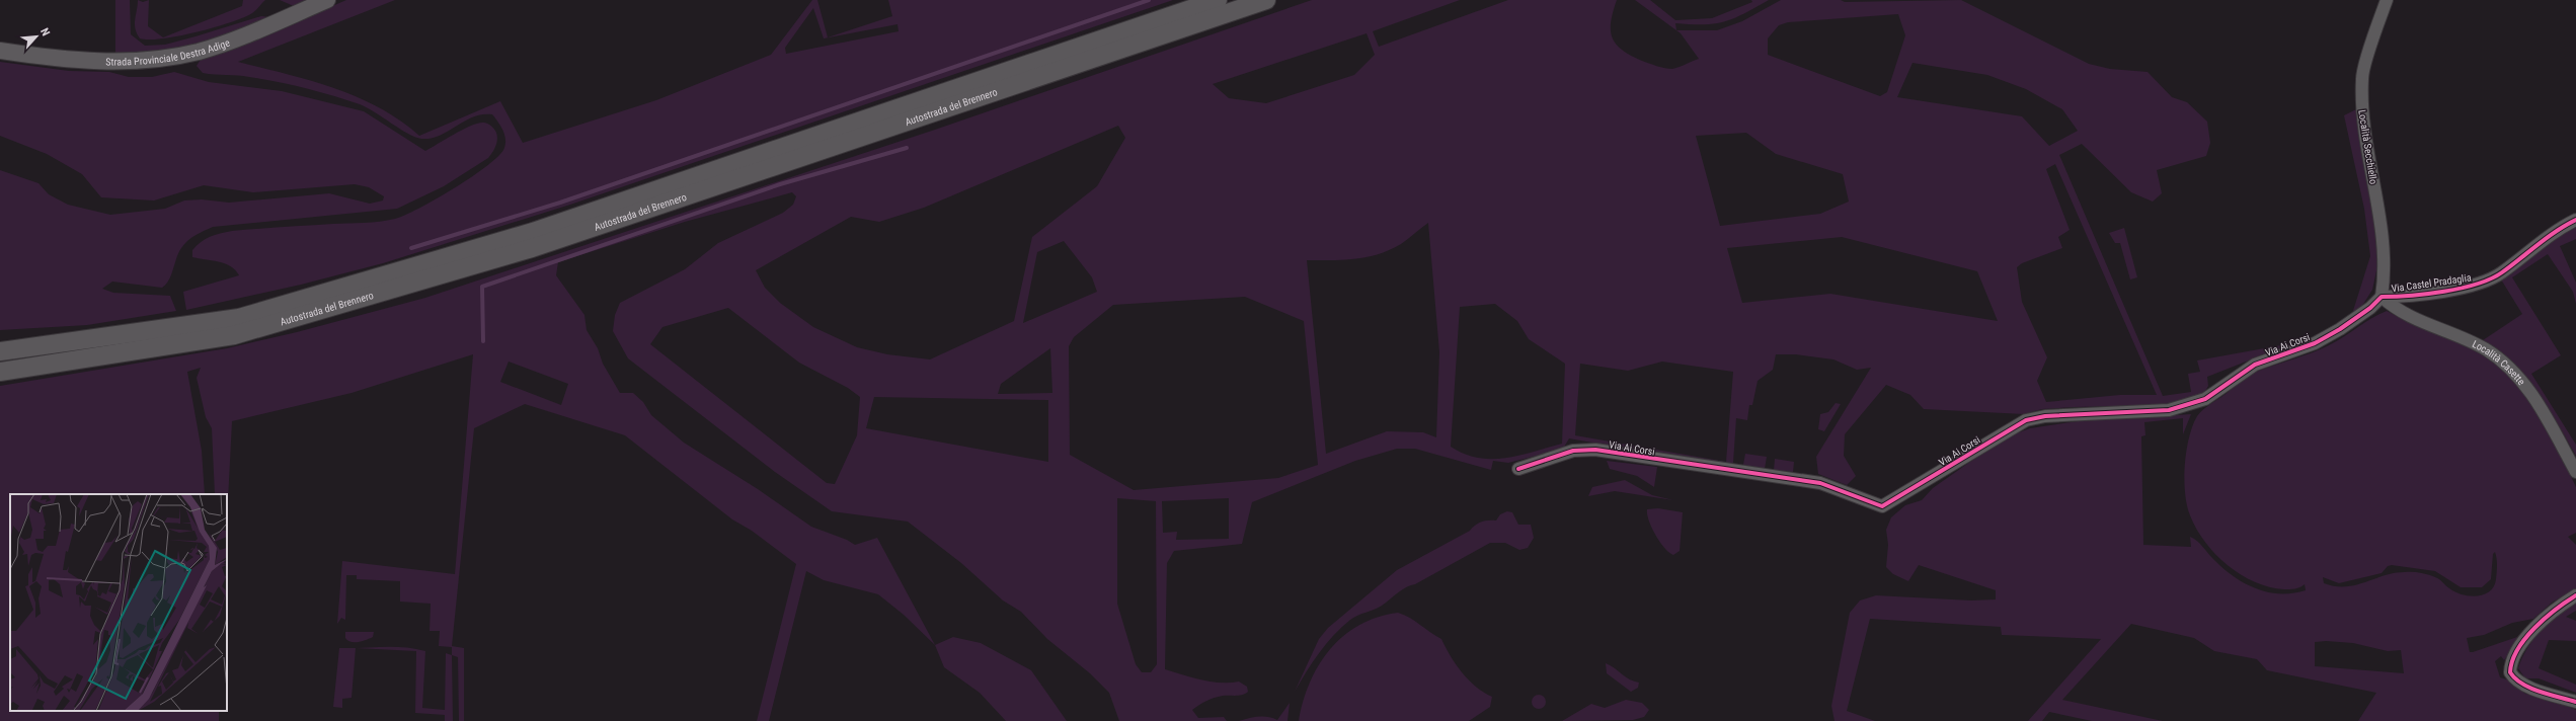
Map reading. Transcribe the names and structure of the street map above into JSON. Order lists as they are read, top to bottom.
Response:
{
  "streets": {
    "highway": ["Autostrada del Brennero"],
    "main road": ["Strada Provinciale Destra Adige"],
    "street": [
      "Località Secchiello",
      "Via Castel Pradaglia",
      "Via Ai Corsi",
      "Località Casette"
    ]
  },
  "crossings": [
    ["Località Secchiello", "Via Castel Pradaglia"],
    ["Località Secchiello", "Località Casette"],
    ["Via Castel Pradaglia", "Via Ai Corsi"],
    ["Via Castel Pradaglia", "Località Casette"]
  ],
  "north": "top right"
}
